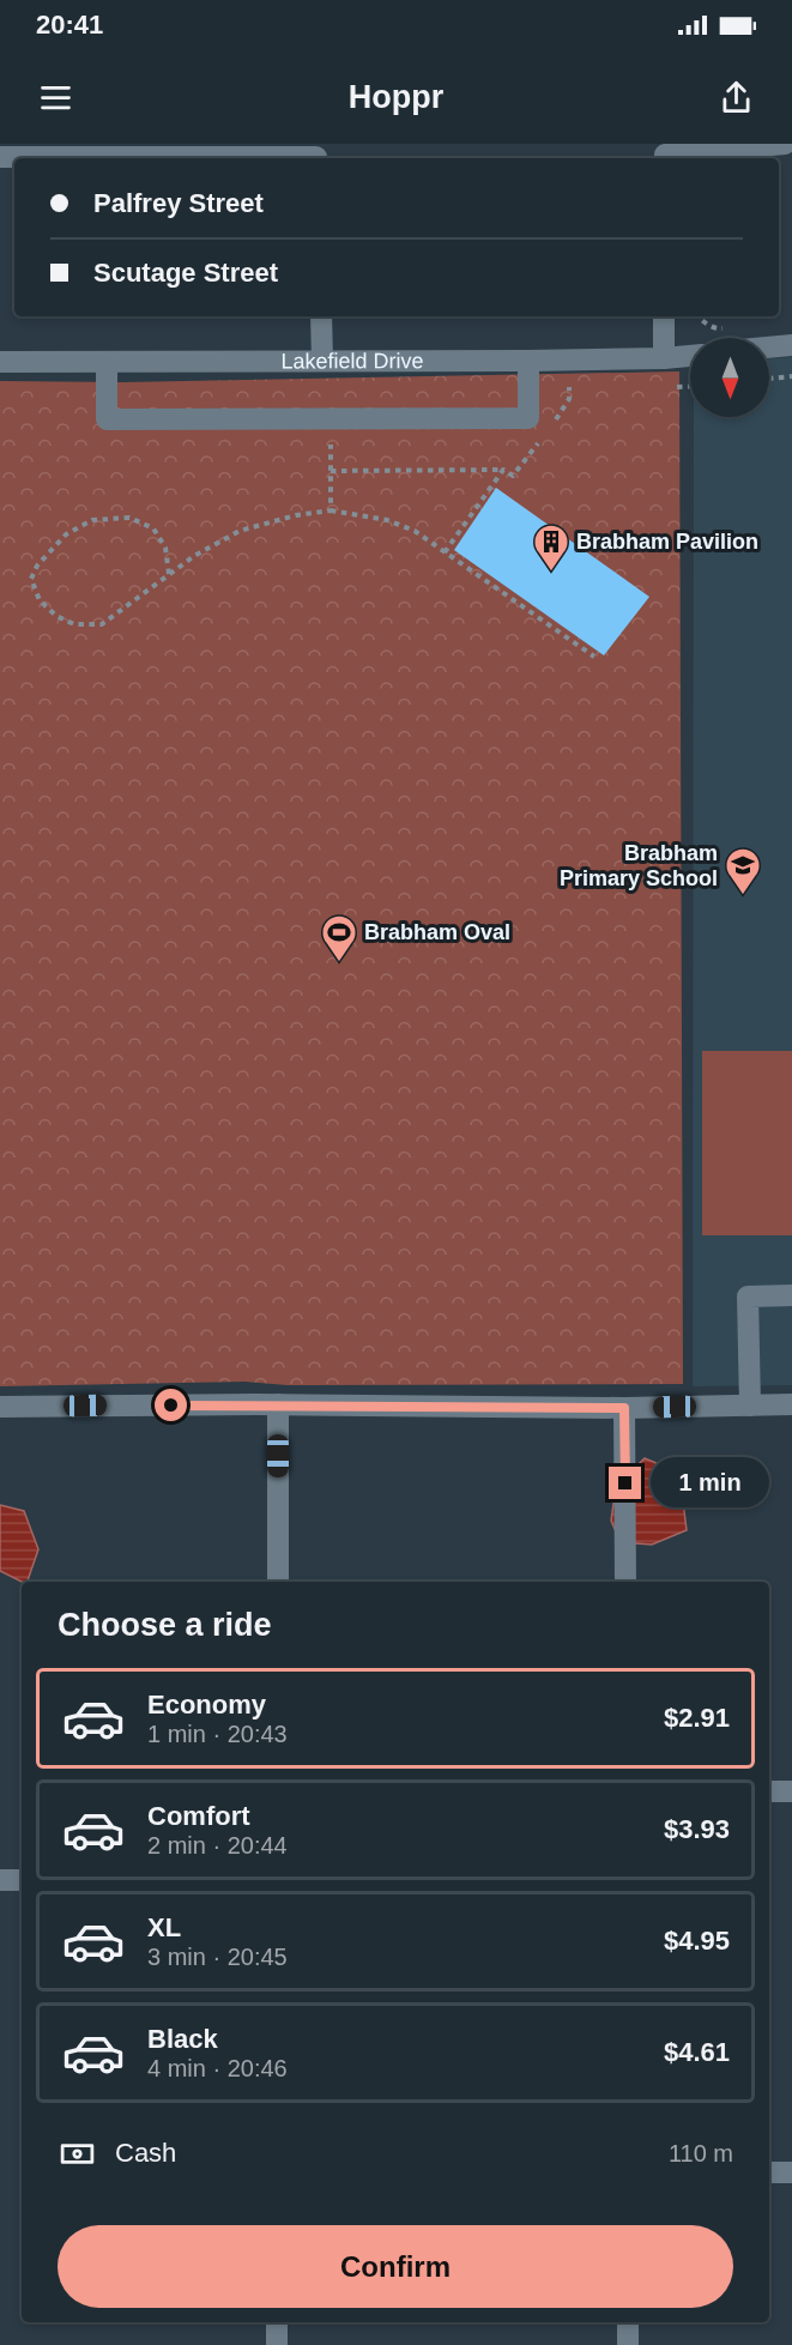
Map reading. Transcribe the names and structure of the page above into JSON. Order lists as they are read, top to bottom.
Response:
{
  "streets": {
    "street": ["Lakefield Drive"]
  },
  "places": {
    "building": ["Brabham Pavilion"],
    "school or university": ["Brabham Primary School"],
    "sports": ["Brabham Oval"]
  },
  "north": "bottom",
  "page": {
    "status": "20:41",
    "header": "Hoppr",
    "banner": ["Palfrey Street", "Scutage Street"],
    "bubble": "1 min",
    "heading": "Choose a ride",
    "list": [
      {
        "name": "Economy",
        "note": "1 min · 20:43",
        "value": "$2.91"
      },
      {
        "name": "Comfort",
        "note": "2 min · 20:44",
        "value": "$3.93"
      },
      {
        "name": "XL",
        "note": "3 min · 20:45",
        "value": "$4.95"
      },
      {
        "name": "Black",
        "note": "4 min · 20:46",
        "value": "$4.61"
      }
    ],
    "pay": ["Cash", "110 m"],
    "buttons": "Confirm"
  }
}
